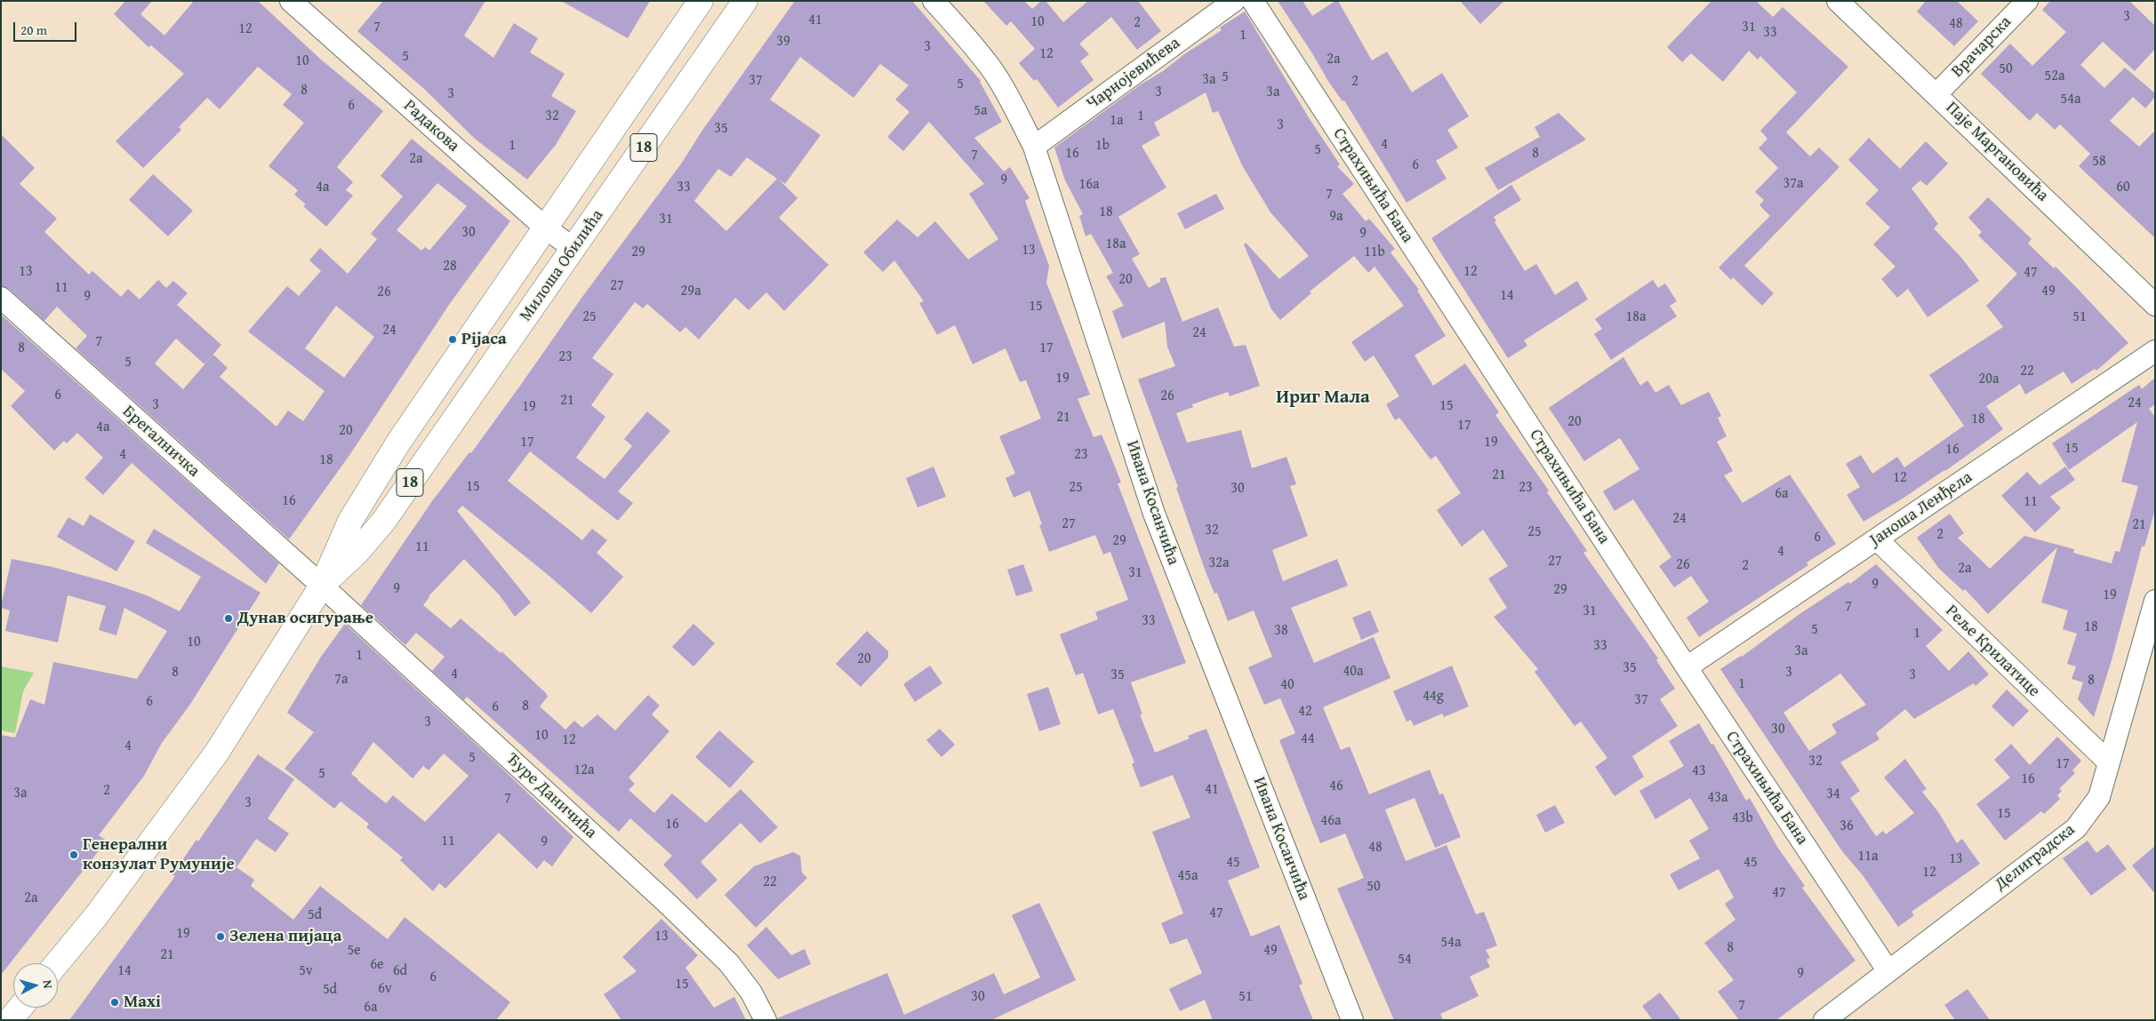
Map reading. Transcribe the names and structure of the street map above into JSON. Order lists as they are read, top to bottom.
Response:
{
  "streets": {
    "main road": ["18", "Милоша Обилића"],
    "street": [
      "Врачарска",
      "Чарнојевићева",
      "Радакова",
      "Паје Маргановића",
      "Страхињића Бана",
      "Брегалничка",
      "Ивана Косанчића",
      "Јаноша Ленђела",
      "Реље Крилатице",
      "Ђуре Даничића",
      "Делиградска"
    ]
  },
  "crossings": [
    ["Врачарска", "Паје Маргановића"],
    ["Чарнојевићева", "Ивана Косанчића"],
    ["Радакова", "Милоша Обилића"],
    ["Страхињића Бана", "Јаноша Ленђела"],
    ["Страхињића Бана", "Делиградска"],
    ["Милоша Обилића", "Брегалничка"],
    ["Милоша Обилића", "Ђуре Даничића"],
    ["Брегалничка", "Ђуре Даничића"],
    ["Јаноша Ленђела", "Реље Крилатице"],
    ["Реље Крилатице", "Делиградска"]
  ],
  "districts": ["Ириг Мала"],
  "places": [
    "Pijaca",
    "Дунав осигурање",
    "Генерални конзулат Румуније",
    "Зелена пијаца",
    "Maxi"
  ],
  "house_numbers": [
    "3",
    "41",
    "10",
    "2",
    "48",
    "7",
    "31",
    "12",
    "33",
    "1",
    "39",
    "3",
    "12",
    "5",
    "2a",
    "10",
    "50",
    "52a",
    "5",
    "3a",
    "37",
    "2",
    "5",
    "8",
    "3",
    "3a",
    "3",
    "54a",
    "6",
    "5a",
    "32",
    "1",
    "1a",
    "3",
    "35",
    "4",
    "1",
    "1b",
    "5",
    "16",
    "8",
    "7",
    "2a",
    "58",
    "6",
    "9",
    "37a",
    "16a",
    "4a",
    "33",
    "60",
    "7",
    "18",
    "9a",
    "31",
    "30",
    "9",
    "18a",
    "13",
    "29",
    "11b",
    "28",
    "13",
    "12",
    "47",
    "20",
    "27",
    "11",
    "29a",
    "49",
    "26",
    "14",
    "9",
    "15",
    "25",
    "18a",
    "51",
    "24",
    "24",
    "7",
    "8",
    "17",
    "23",
    "5",
    "22",
    "19",
    "20a",
    "6",
    "26",
    "21",
    "24",
    "3",
    "15",
    "19",
    "21",
    "18",
    "20",
    "17",
    "4a",
    "20",
    "17",
    "19",
    "15",
    "16",
    "4",
    "23",
    "18",
    "21",
    "12",
    "15",
    "25",
    "23",
    "30",
    "6a",
    "16",
    "11",
    "24",
    "27",
    "21",
    "32",
    "25",
    "2",
    "6",
    "29",
    "11",
    "4",
    "27",
    "32a",
    "26",
    "2",
    "2a",
    "31",
    "9",
    "9",
    "29",
    "19",
    "7",
    "31",
    "33",
    "18",
    "5",
    "38",
    "1",
    "10",
    "33",
    "3a",
    "1",
    "20",
    "35",
    "40a",
    "8",
    "3",
    "4",
    "35",
    "3",
    "7a",
    "8",
    "1",
    "40",
    "44g",
    "37",
    "6",
    "8",
    "6",
    "42",
    "3",
    "30",
    "10",
    "44",
    "12",
    "4",
    "5",
    "32",
    "17",
    "12a",
    "43",
    "5",
    "16",
    "46",
    "41",
    "2",
    "3a",
    "34",
    "43a",
    "7",
    "3",
    "15",
    "43b",
    "46a",
    "16",
    "36",
    "11",
    "9",
    "48",
    "11a",
    "13",
    "45",
    "45",
    "12",
    "45a",
    "22",
    "50",
    "47",
    "2a",
    "47",
    "5đ",
    "19",
    "13",
    "54a",
    "8",
    "5e",
    "49",
    "21",
    "54",
    "6e",
    "14",
    "5v",
    "6d",
    "9",
    "6",
    "15",
    "6v",
    "5d",
    "30",
    "51",
    "7",
    "6a"
  ],
  "scale_bar": "20 m",
  "north": "right"
}
